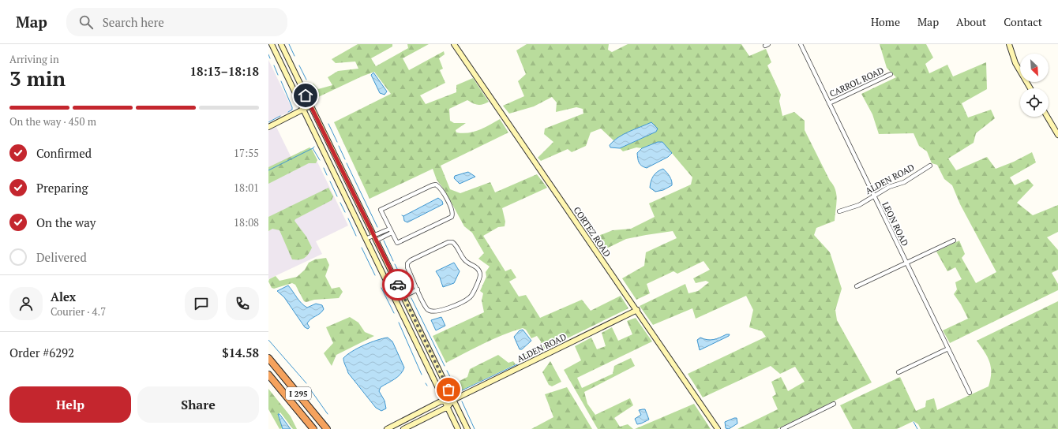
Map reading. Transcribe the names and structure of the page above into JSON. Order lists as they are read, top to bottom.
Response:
{
  "streets": {
    "highway": ["I 295"],
    "street": [
      "CARROL ROAD",
      "ALDEN ROAD",
      "LEON ROAD",
      "CORTEZ ROAD"
    ]
  },
  "crossings": [
    ["CARROL ROAD", "LEON ROAD"],
    ["ALDEN ROAD", "LEON ROAD"],
    ["ALDEN ROAD", "CORTEZ ROAD"]
  ],
  "north": "bottom right",
  "page": {
    "header": "Map",
    "search": "Search here",
    "nav": [
      "Home",
      "Map",
      "About",
      "Contact"
    ],
    "heading": ["3 min", "Arriving in", "18:13–18:18"],
    "panel": [
      "Alex",
      "Courier · 4.7",
      "Order #6292",
      "$14.58"
    ],
    "bar": "On the way · 450 m",
    "list": [
      ["Confirmed", "17:55"],
      ["Preparing", "18:01"],
      ["On the way", "18:08"],
      "Delivered"
    ],
    "buttons": ["Help", "Share"]
  }
}
